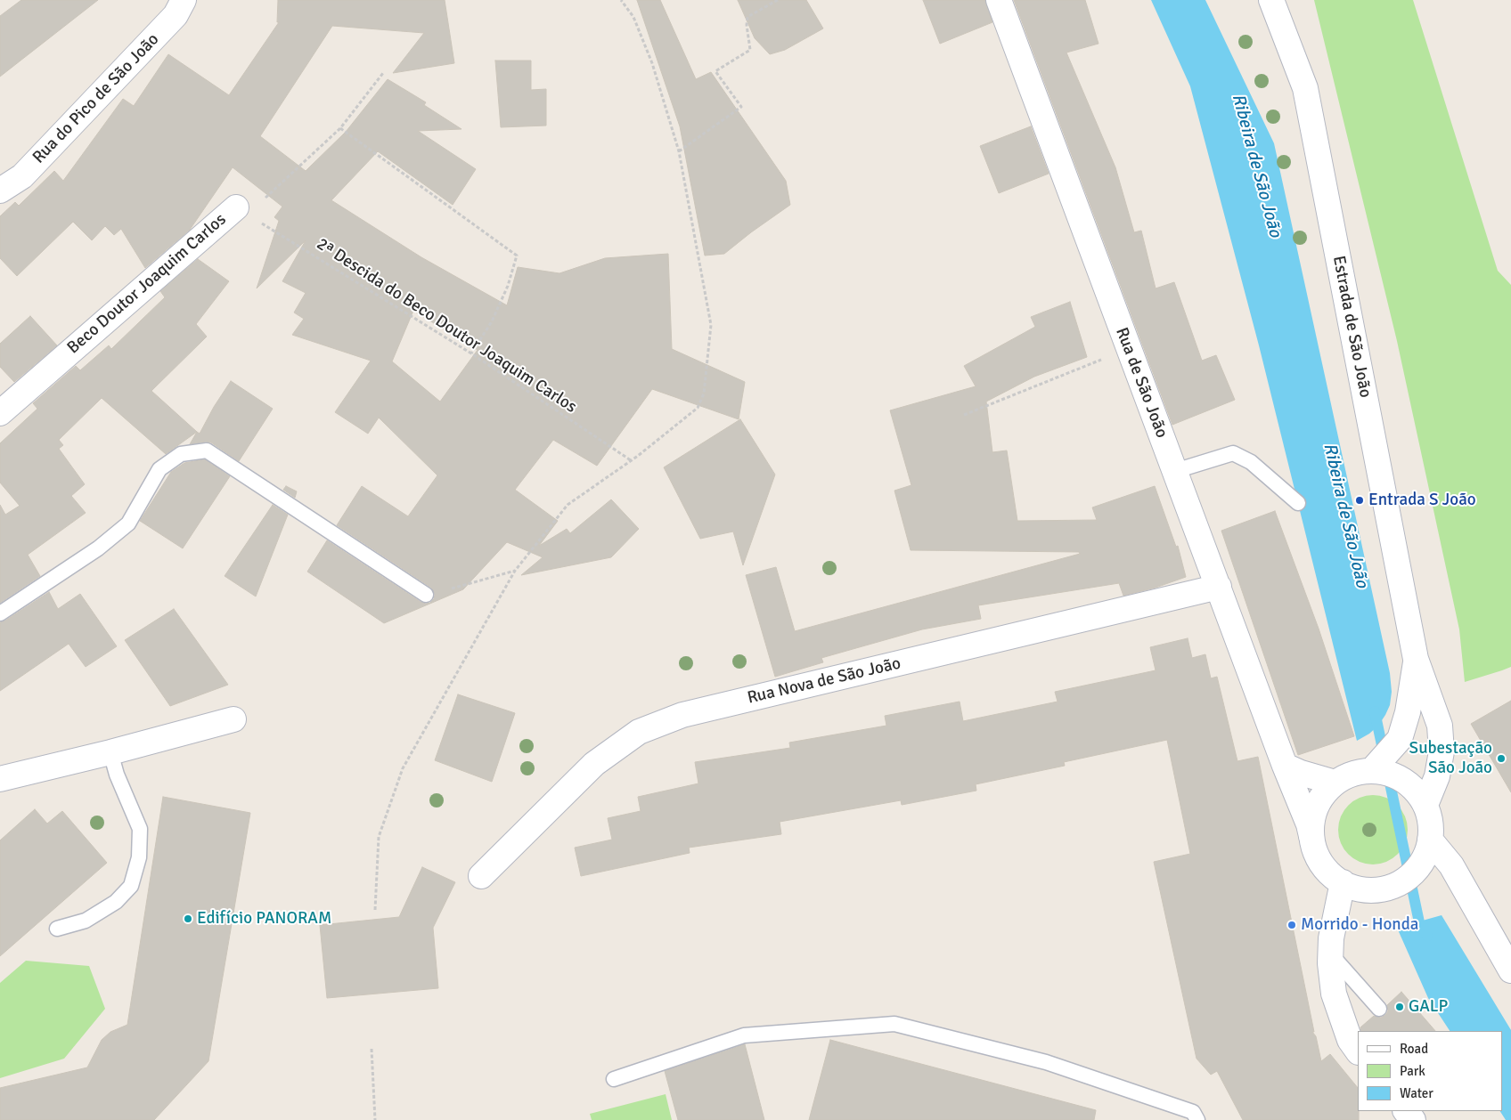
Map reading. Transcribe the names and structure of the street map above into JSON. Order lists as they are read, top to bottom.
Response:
{
  "streets": {
    "street": [
      "Rua do Pico de São João",
      "Beco Doutor Joaquim Carlos",
      "Estrada de São João",
      "Rua de São João",
      "Rua Nova de São João"
    ],
    "path": ["2ª Descida do Beco Doutor Joaquim Carlos"]
  },
  "crossings": [
    ["Beco Doutor Joaquim Carlos", "2ª Descida do Beco Doutor Joaquim Carlos"],
    ["Estrada de São João", "Rua de São João"],
    ["Rua de São João", "Rua Nova de São João"]
  ],
  "water": ["Ribeira de São João"],
  "places": [
    "Entrada S João",
    "Subestação São João",
    "Edifício PANORAM",
    "Morrido - Honda",
    "GALP"
  ],
  "legend": ["Road", "Park", "Water"]
}
